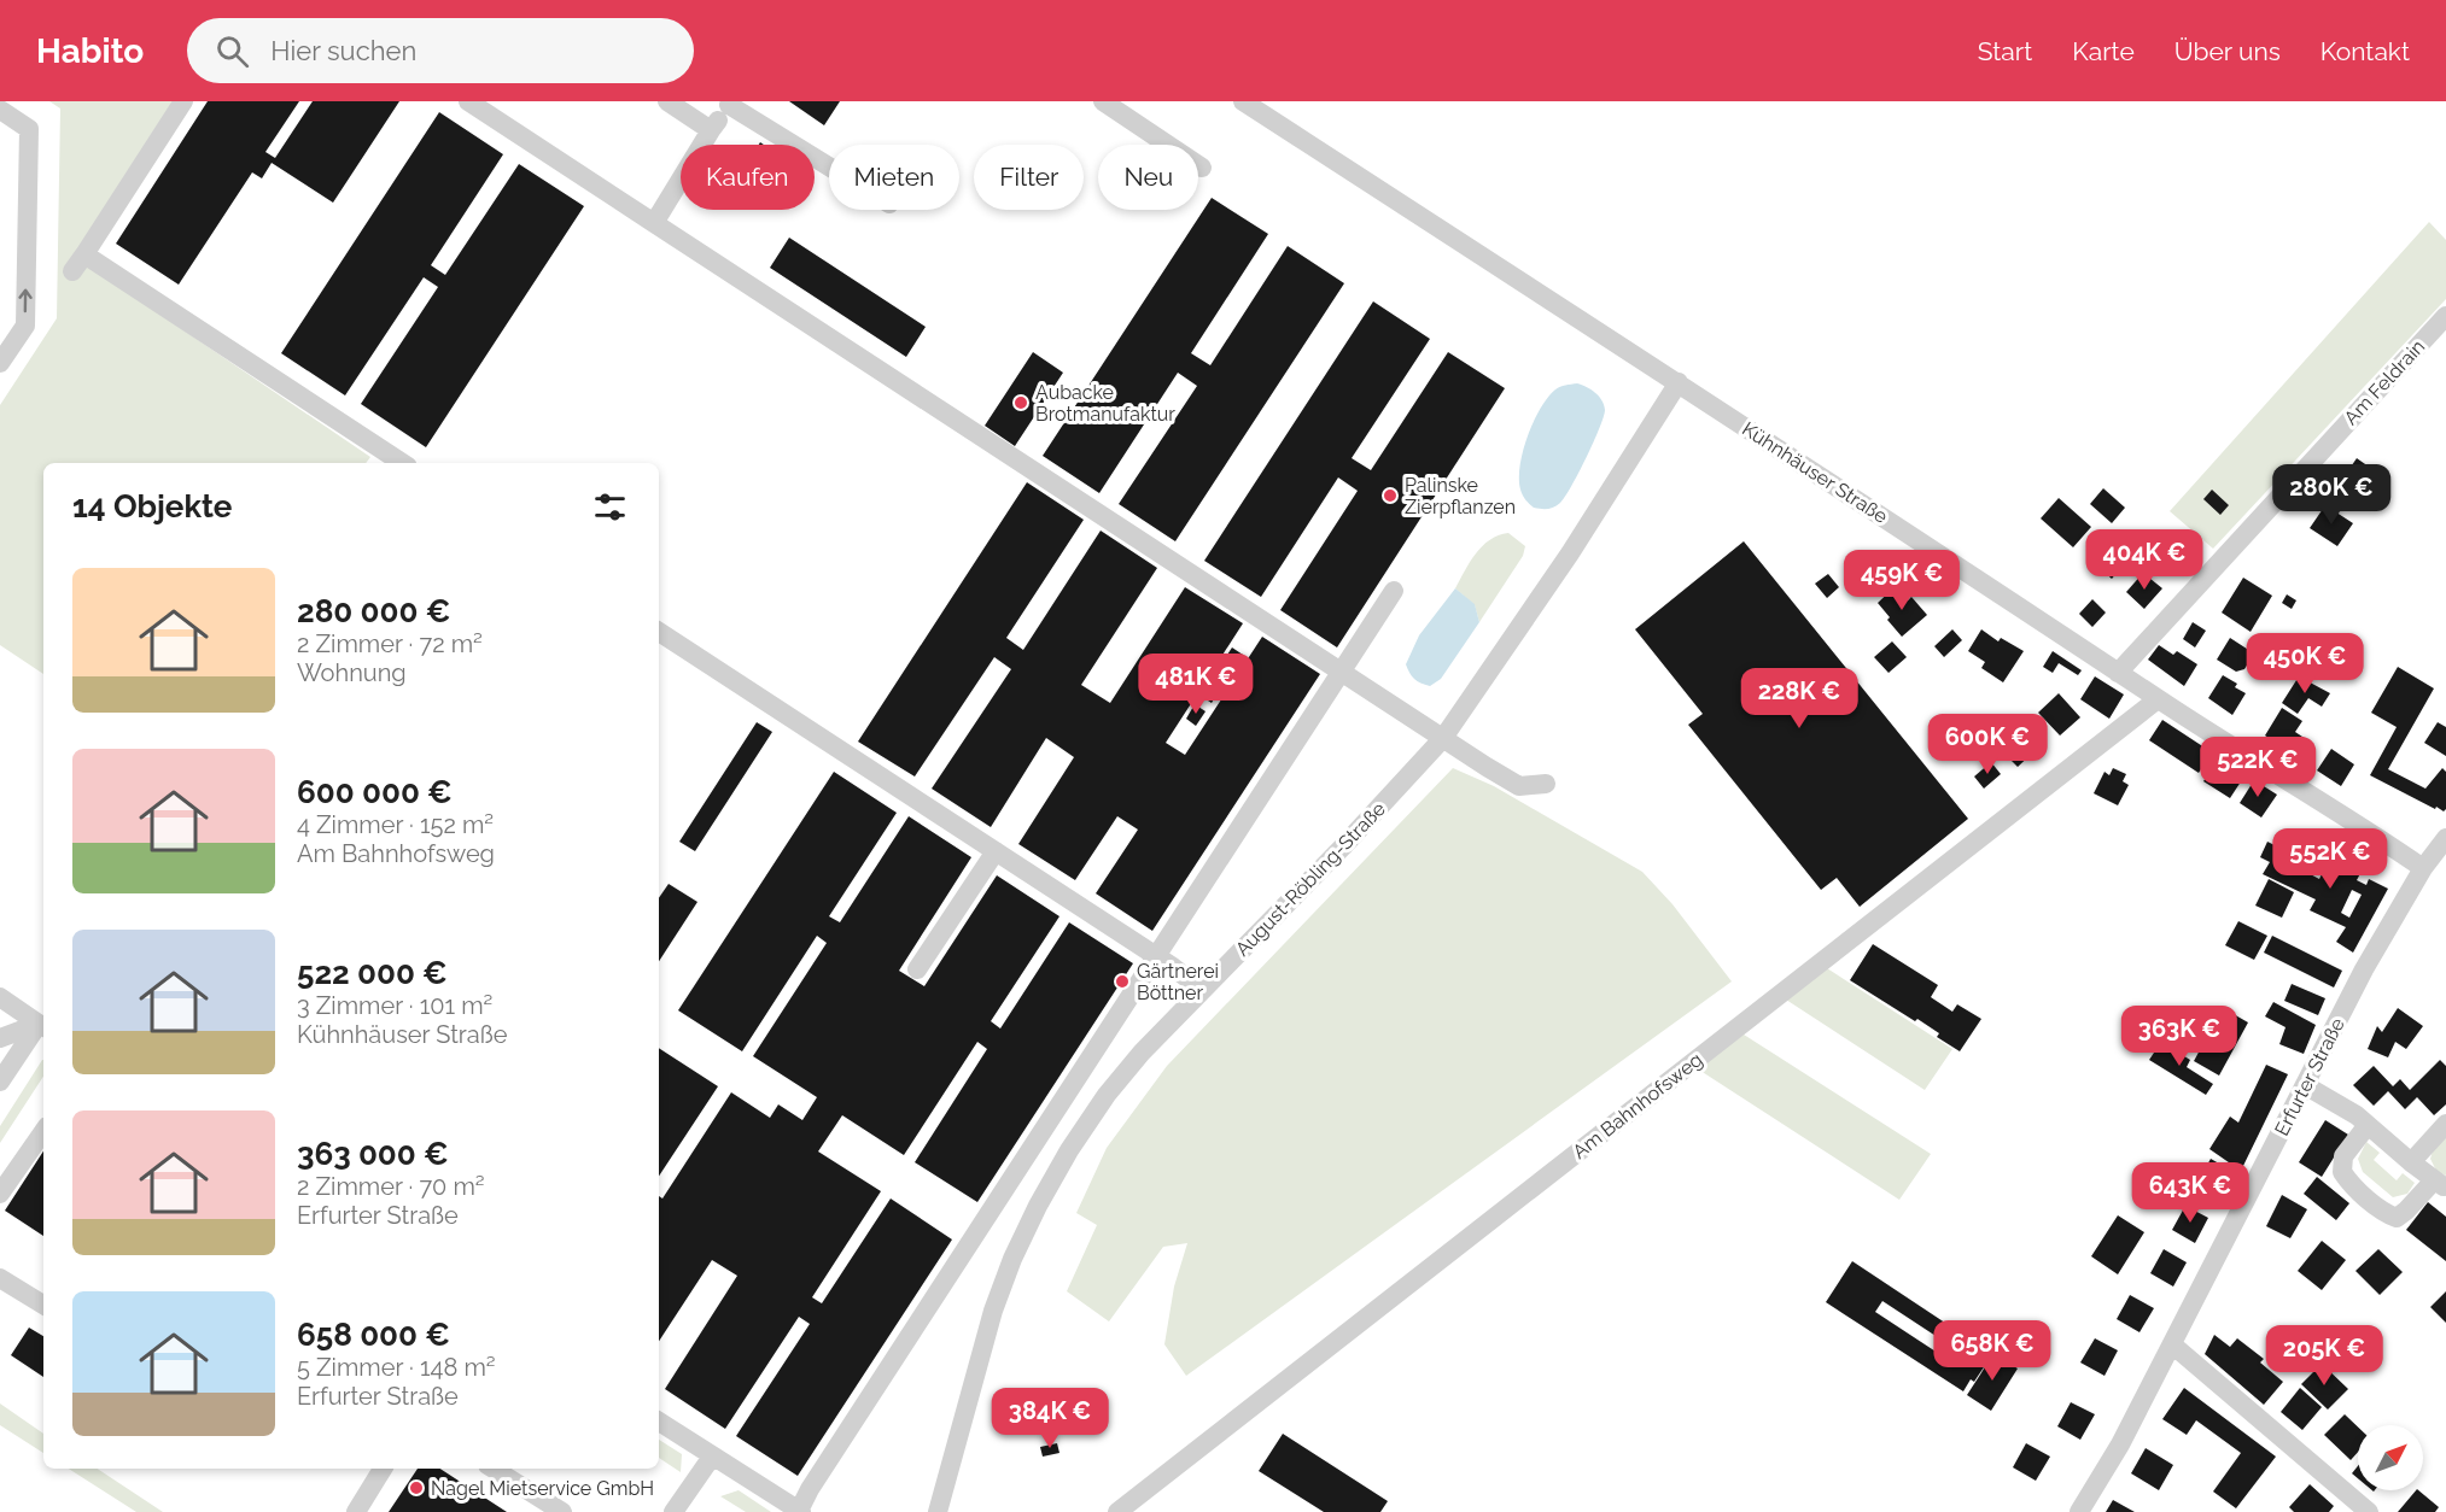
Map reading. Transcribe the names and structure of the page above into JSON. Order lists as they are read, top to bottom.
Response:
{
  "streets": {
    "street": [
      "Am Feldrain",
      "Kühnhäuser Straße",
      "August-Röbling-Straße",
      "Erfurter Straße",
      "Am Bahnhofsweg"
    ]
  },
  "crossings": [
    ["Am Feldrain", "Kühnhäuser Straße"],
    ["Kühnhäuser Straße", "August-Röbling-Straße"],
    ["Kühnhäuser Straße", "Erfurter Straße"],
    ["Kühnhäuser Straße", "Am Bahnhofsweg"]
  ],
  "places": [
    "Aubacke Brotmanufaktur",
    "Palinske Zierpflanzen",
    "Gärtnerei Böttner",
    "Nagel Mietservice GmbH"
  ],
  "north": "top right",
  "page": {
    "header": "Habito",
    "search": "Hier suchen",
    "nav": [
      "Start",
      "Karte",
      "Über uns",
      "Kontakt"
    ],
    "chip": [
      "Kaufen",
      "Mieten",
      "Filter",
      "Neu"
    ],
    "heading": "14 Objekte",
    "price": [
      "280K €",
      "404K €",
      "459K €",
      "450K €",
      "481K €",
      "228K €",
      "600K €",
      "522K €",
      "552K €",
      "363K €",
      "643K €",
      "658K €",
      "205K €",
      "384K €"
    ],
    "list": [
      {
        "name": "280 000 €",
        "note": "2 Zimmer · 72 m² · Wohnung"
      },
      {
        "name": "600 000 €",
        "note": "4 Zimmer · 152 m² · Am Bahnhofsweg"
      },
      {
        "name": "522 000 €",
        "note": "3 Zimmer · 101 m² · Kühnhäuser Straße"
      },
      {
        "name": "363 000 €",
        "note": "2 Zimmer · 70 m² · Erfurter Straße"
      },
      {
        "name": "658 000 €",
        "note": "5 Zimmer · 148 m² · Erfurter Straße"
      }
    ]
  }
}
